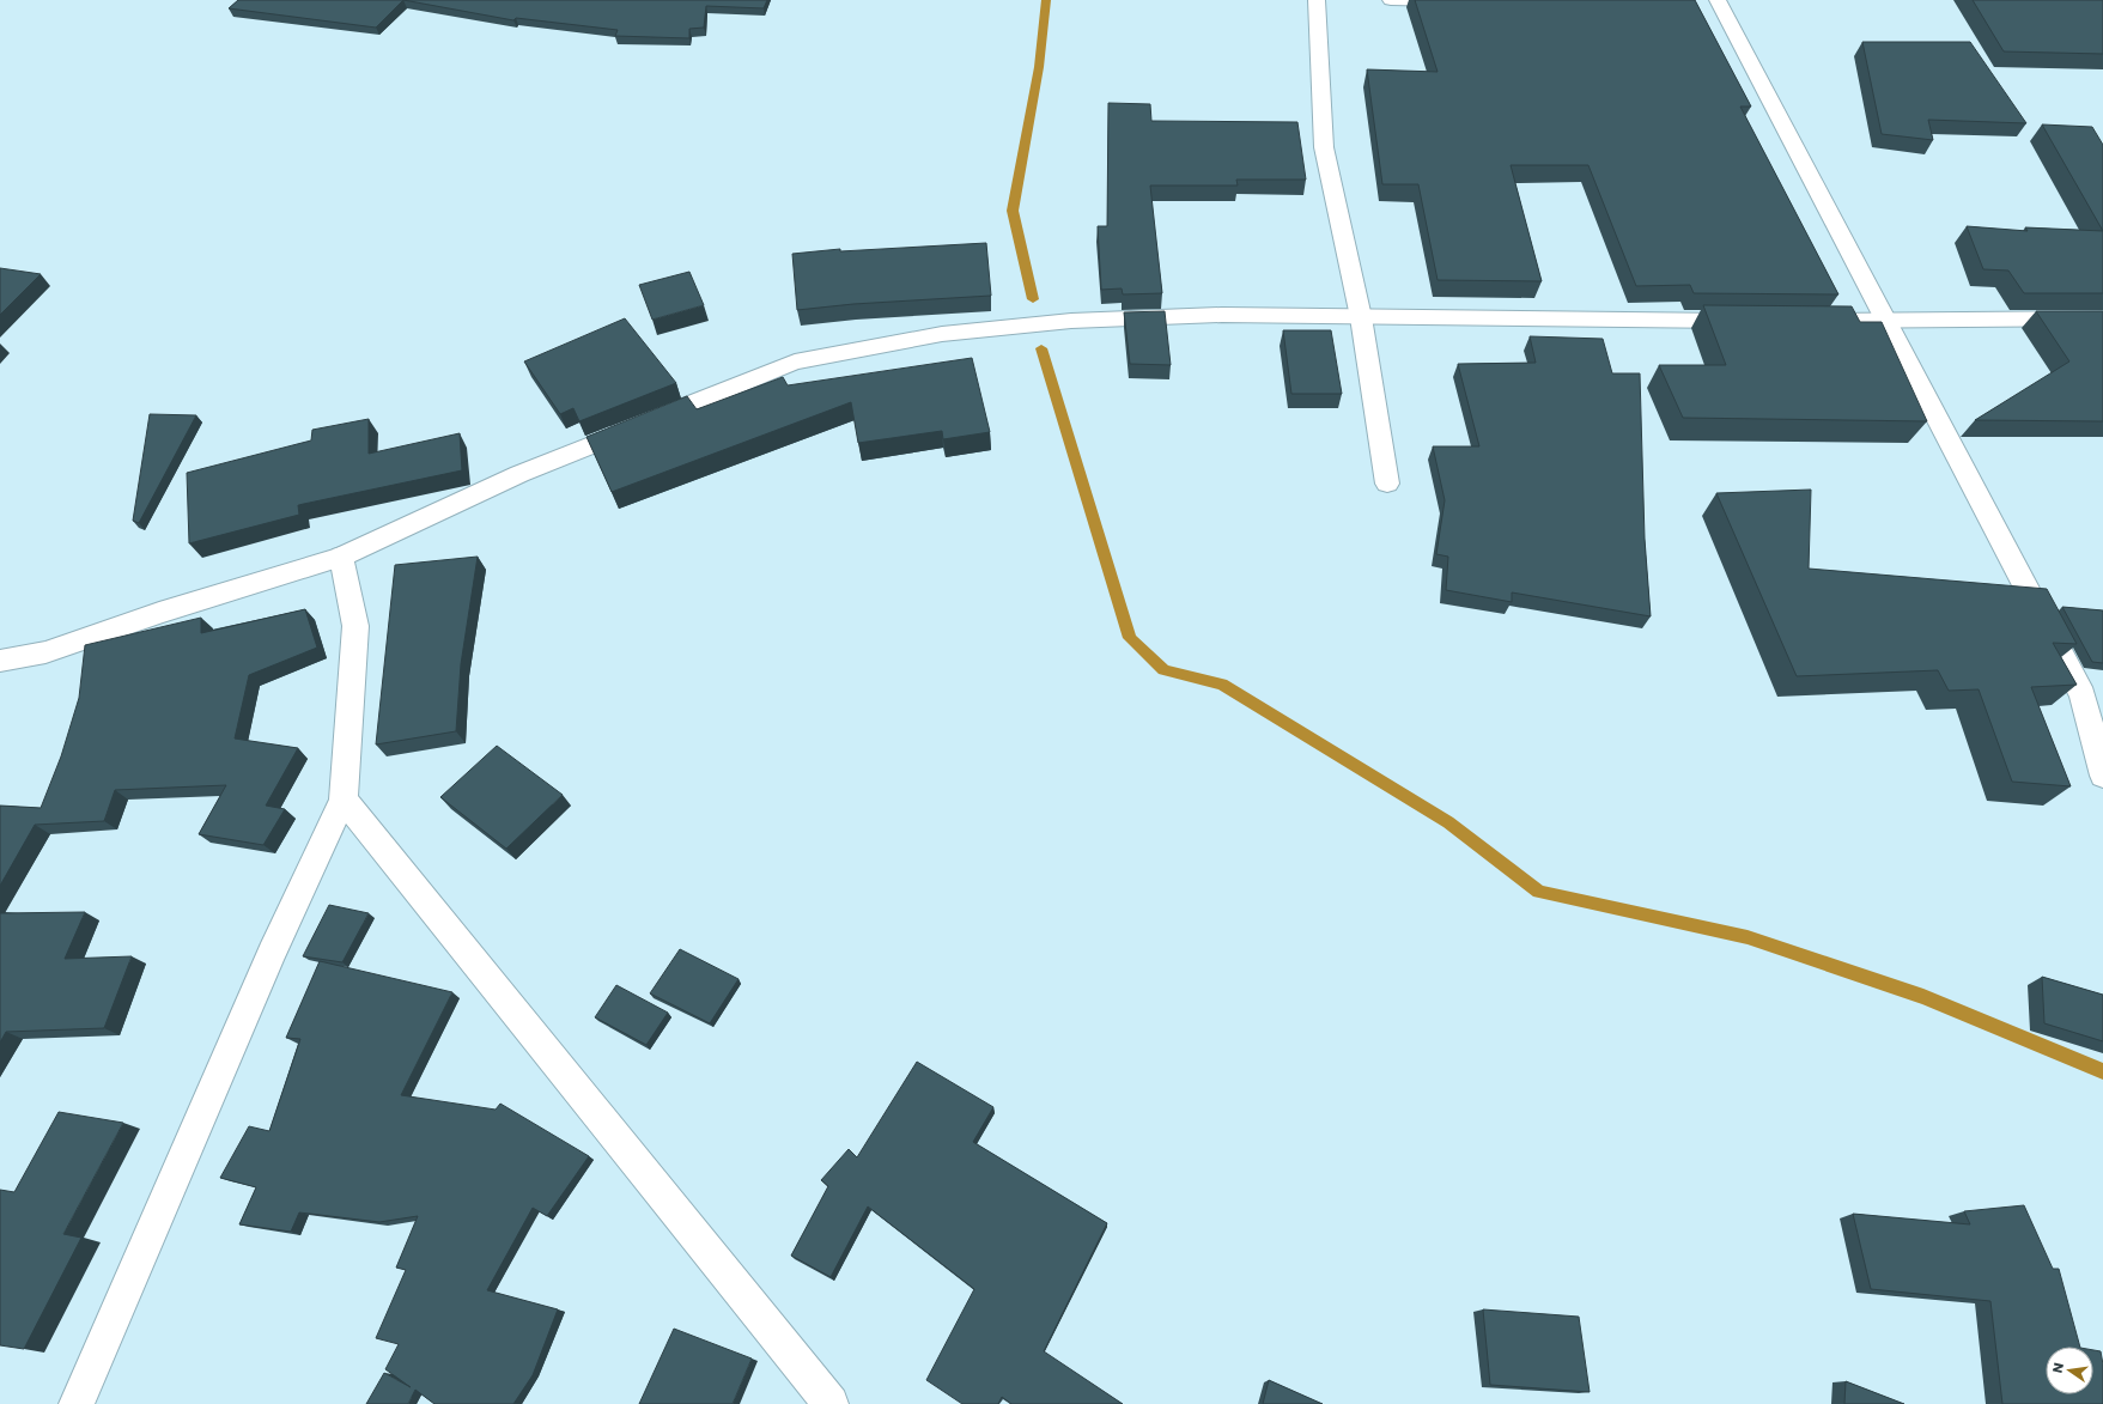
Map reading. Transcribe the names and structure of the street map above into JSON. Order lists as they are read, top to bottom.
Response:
{
  "north": "left"
}
